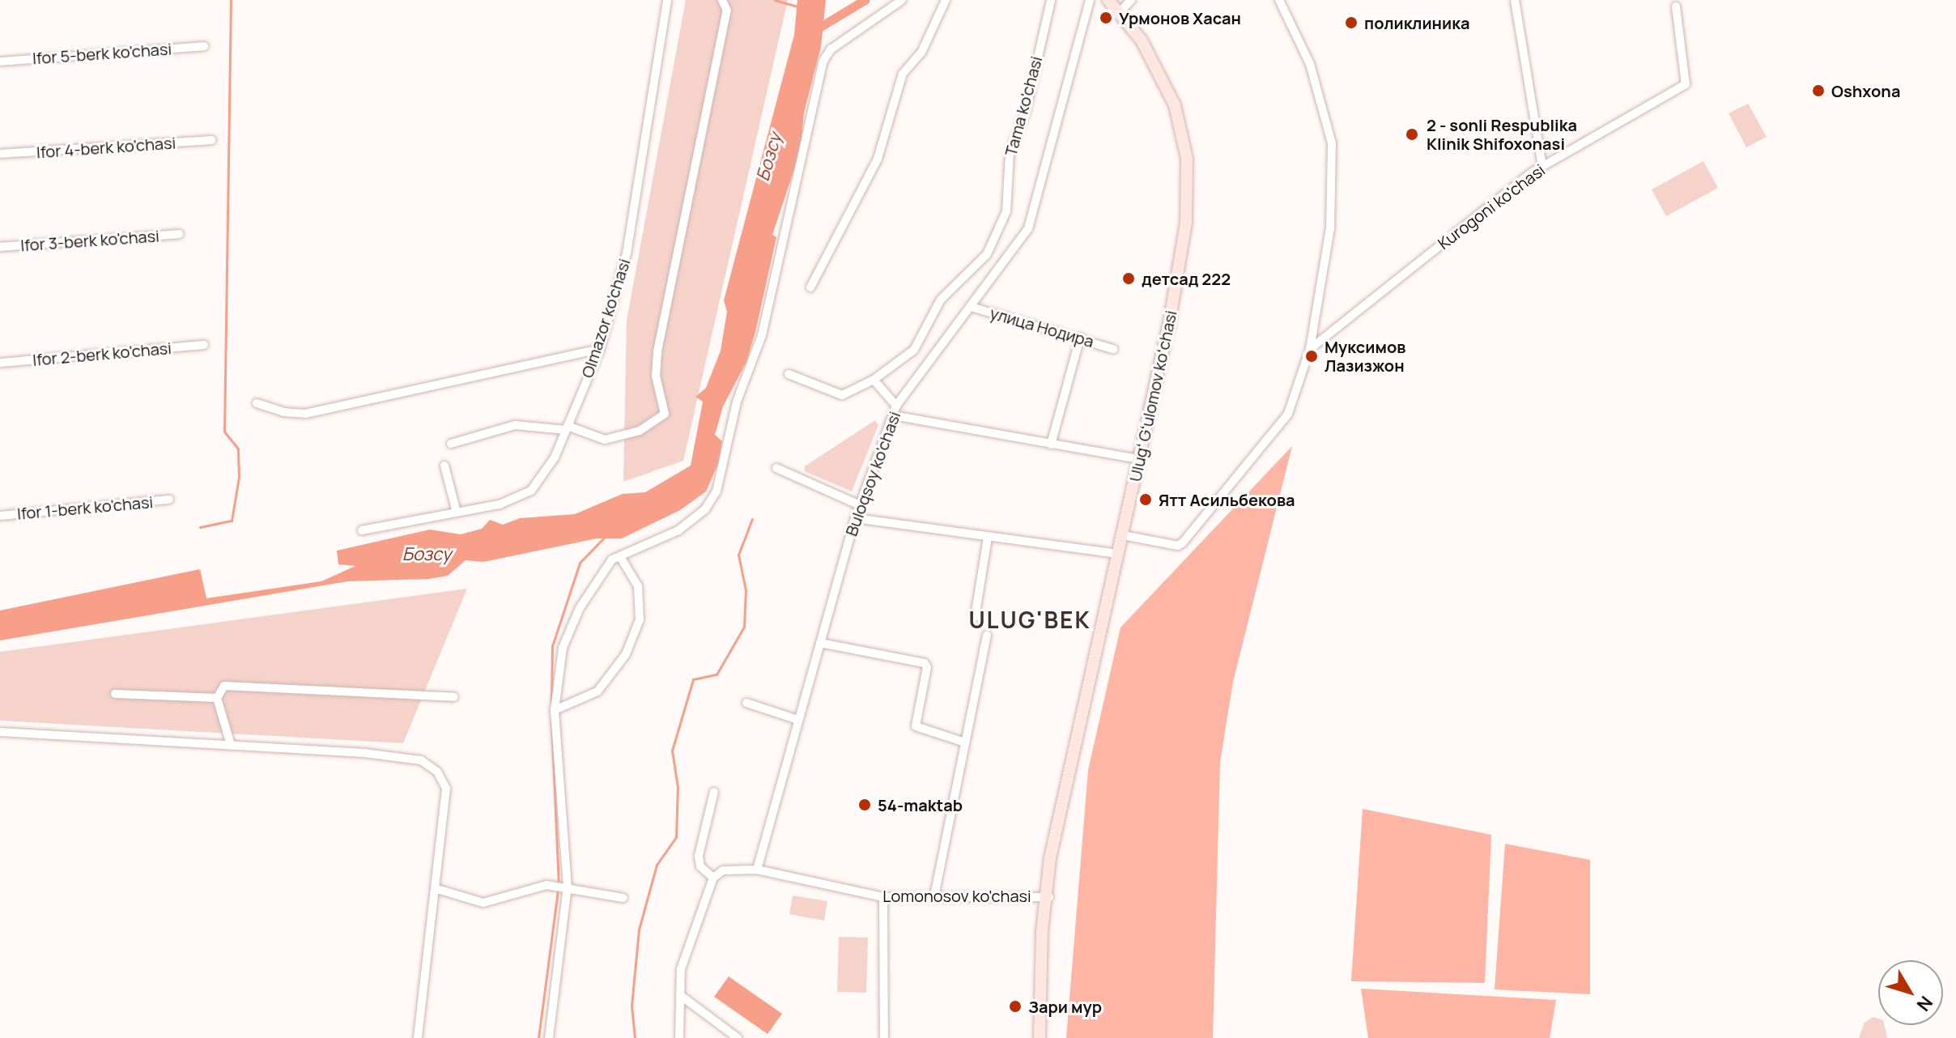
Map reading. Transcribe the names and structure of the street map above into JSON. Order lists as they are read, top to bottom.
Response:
{
  "streets": {
    "main road": ["Ulugʻ Gʻulomov koʻchasi"],
    "street": [
      "Ifor 5-berk ko'chasi",
      "Tama ko'chasi",
      "Ifor 4-berk ko'chasi",
      "Kurogoni ko'chasi",
      "Ifor 3-berk ko'chasi",
      "Olmazor ko'chasi",
      "улица Нодира",
      "Ifor 2-berk ko'chasi",
      "Buloqsoy ko'chasi",
      "Ifor 1-berk ko'chasi",
      "Lomonosov ko'chasi"
    ]
  },
  "crossings": [
    ["улица Нодира", "Buloqsoy ko'chasi"],
    ["Ulugʻ Gʻulomov koʻchasi", "Lomonosov ko'chasi"],
    ["Buloqsoy ko'chasi", "Lomonosov ko'chasi"]
  ],
  "districts": ["ULUG'BEK"],
  "water": ["Бозсу"],
  "places": [
    "Урмонов Хасан",
    "поликлиника",
    "Oshxona",
    "2 - sonli Respublika Klinik Shifoxonasi",
    "детсад 222",
    "Муксимов Лазизжон",
    "Ятт Асильбекова",
    "54-maktab",
    "Зари мур"
  ],
  "north": "bottom right"
}
